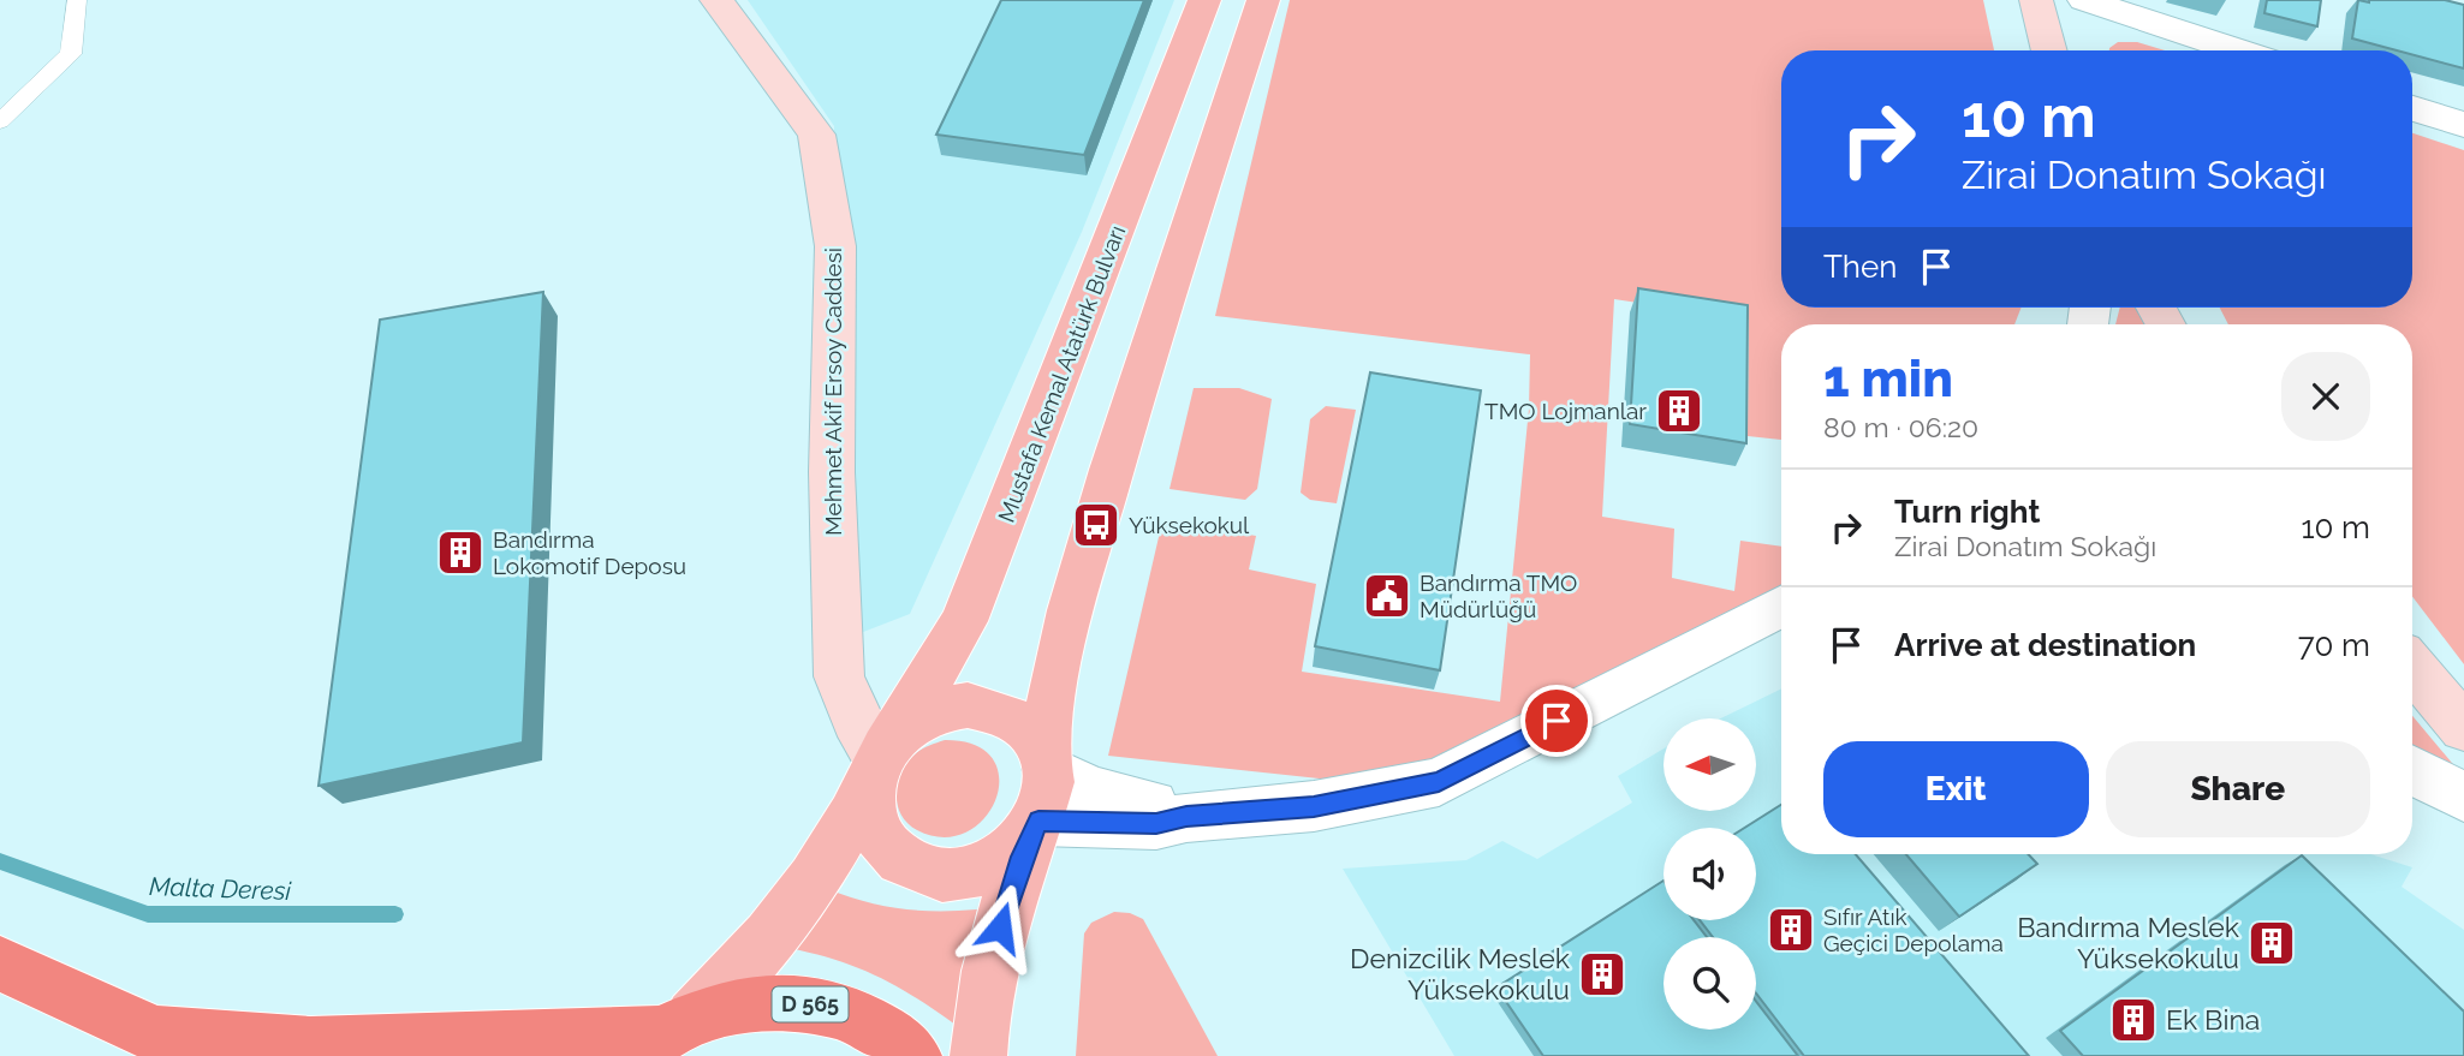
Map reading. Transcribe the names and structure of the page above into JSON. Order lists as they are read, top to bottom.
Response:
{
  "streets": {
    "highway": ["D 565"],
    "main road": ["Mustafa Kemal Atatürk Bulvarı", "Mehmet Akif Ersoy Caddesi"]
  },
  "crossings": [
    ["Mustafa Kemal Atatürk Bulvarı", "Mehmet Akif Ersoy Caddesi"],
    ["Mustafa Kemal Atatürk Bulvarı", "D 565"]
  ],
  "water": ["Malta Deresi"],
  "places": {
    "building": [
      "TMO Lojmanlar",
      "Bandırma Lokomotif Deposu",
      "Sıfır Atık Geçici Depolama",
      "Bandırma Meslek Yüksekokulu",
      "Denizcilik Meslek Yüksekokulu",
      "Ek Bina"
    ],
    "bus stop": ["Yüksekokul"],
    "public building": ["Bandırma TMO Müdürlüğü"]
  },
  "north": "left",
  "page": {
    "turn": ["10 m", "Zirai Donatım Sokağı"],
    "then": "Then",
    "heading": ["1 min", "80 m · 06:20"],
    "list": [
      {
        "name": "Turn right",
        "note": "Zirai Donatım Sokağı",
        "value": "10 m"
      },
      {
        "name": "Arrive at destination",
        "value": "70 m"
      }
    ],
    "buttons": ["Exit", "Share"]
  }
}
